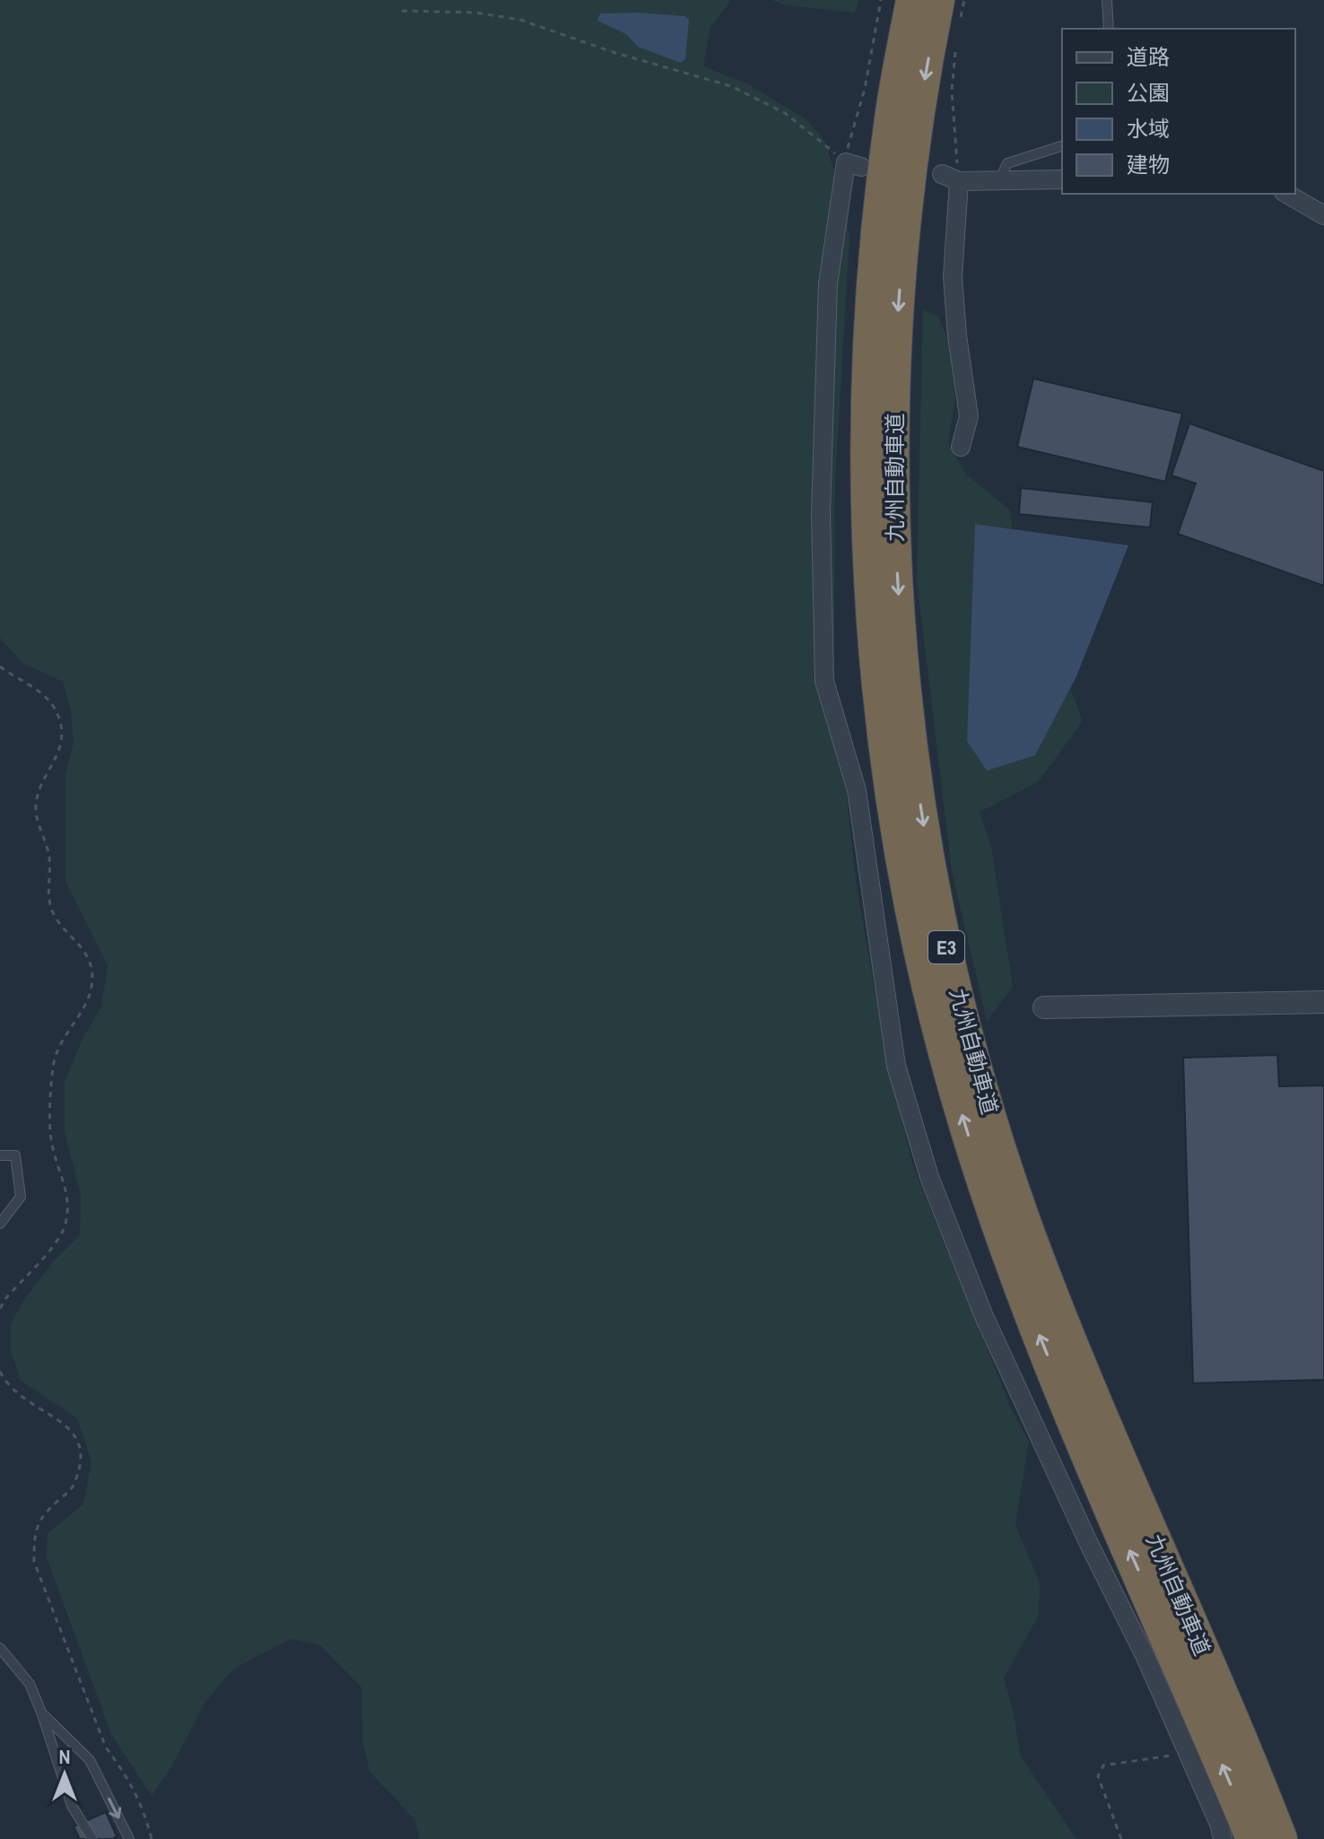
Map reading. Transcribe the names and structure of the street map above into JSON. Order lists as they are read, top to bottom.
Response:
{
  "streets": {
    "highway": ["九州自動車道", "E3"]
  },
  "legend": [
    "道路",
    "公園",
    "水域",
    "建物"
  ],
  "north": "top"
}
